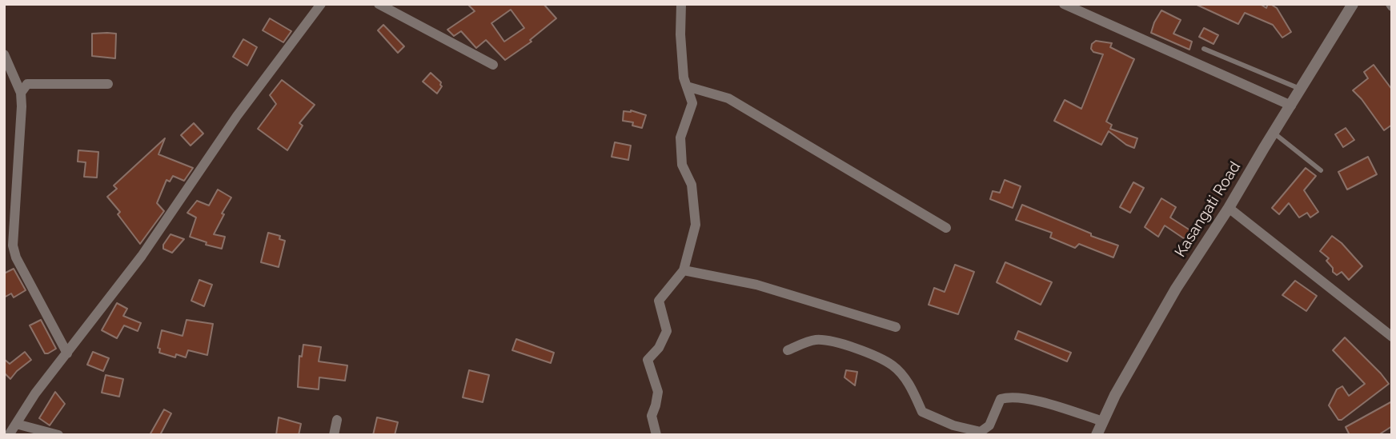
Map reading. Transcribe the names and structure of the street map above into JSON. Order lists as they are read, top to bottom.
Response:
{
  "streets": {
    "street": ["Kasangati Road"]
  }
}
